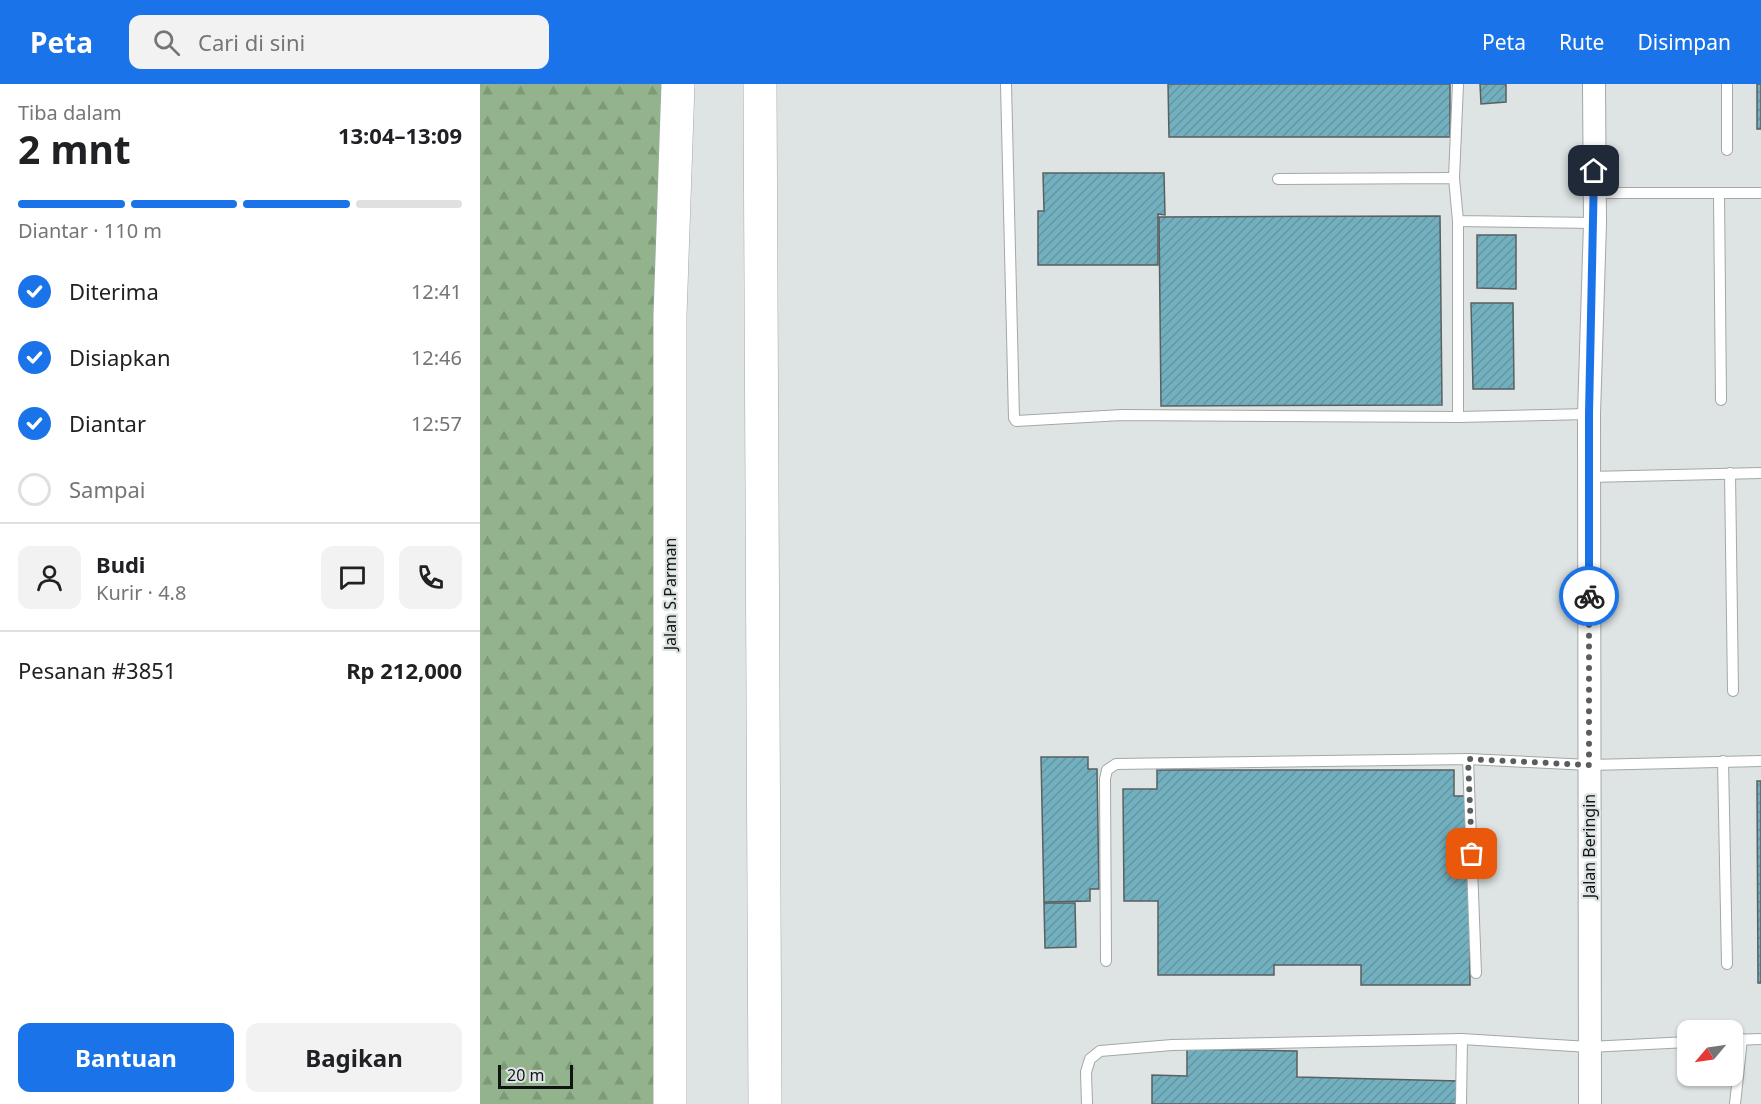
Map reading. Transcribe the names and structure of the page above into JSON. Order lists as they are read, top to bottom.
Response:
{
  "streets": {
    "main road": ["Jalan S.Parman"],
    "street": ["Jalan Beringin"]
  },
  "scale_bar": "20 m",
  "north": "bottom left",
  "page": {
    "header": "Peta",
    "search": "Cari di sini",
    "nav": ["Peta", "Rute", "Disimpan"],
    "heading": ["2 mnt", "Tiba dalam", "13:04–13:09"],
    "panel": [
      "Budi",
      "Kurir · 4.8",
      "Pesanan #3851",
      "Rp 212,000"
    ],
    "bar": "Diantar · 110 m",
    "list": [
      ["Diterima", "12:41"],
      ["Disiapkan", "12:46"],
      ["Diantar", "12:57"],
      "Sampai"
    ],
    "buttons": ["Bantuan", "Bagikan"],
    "scale": "20 m"
  }
}
